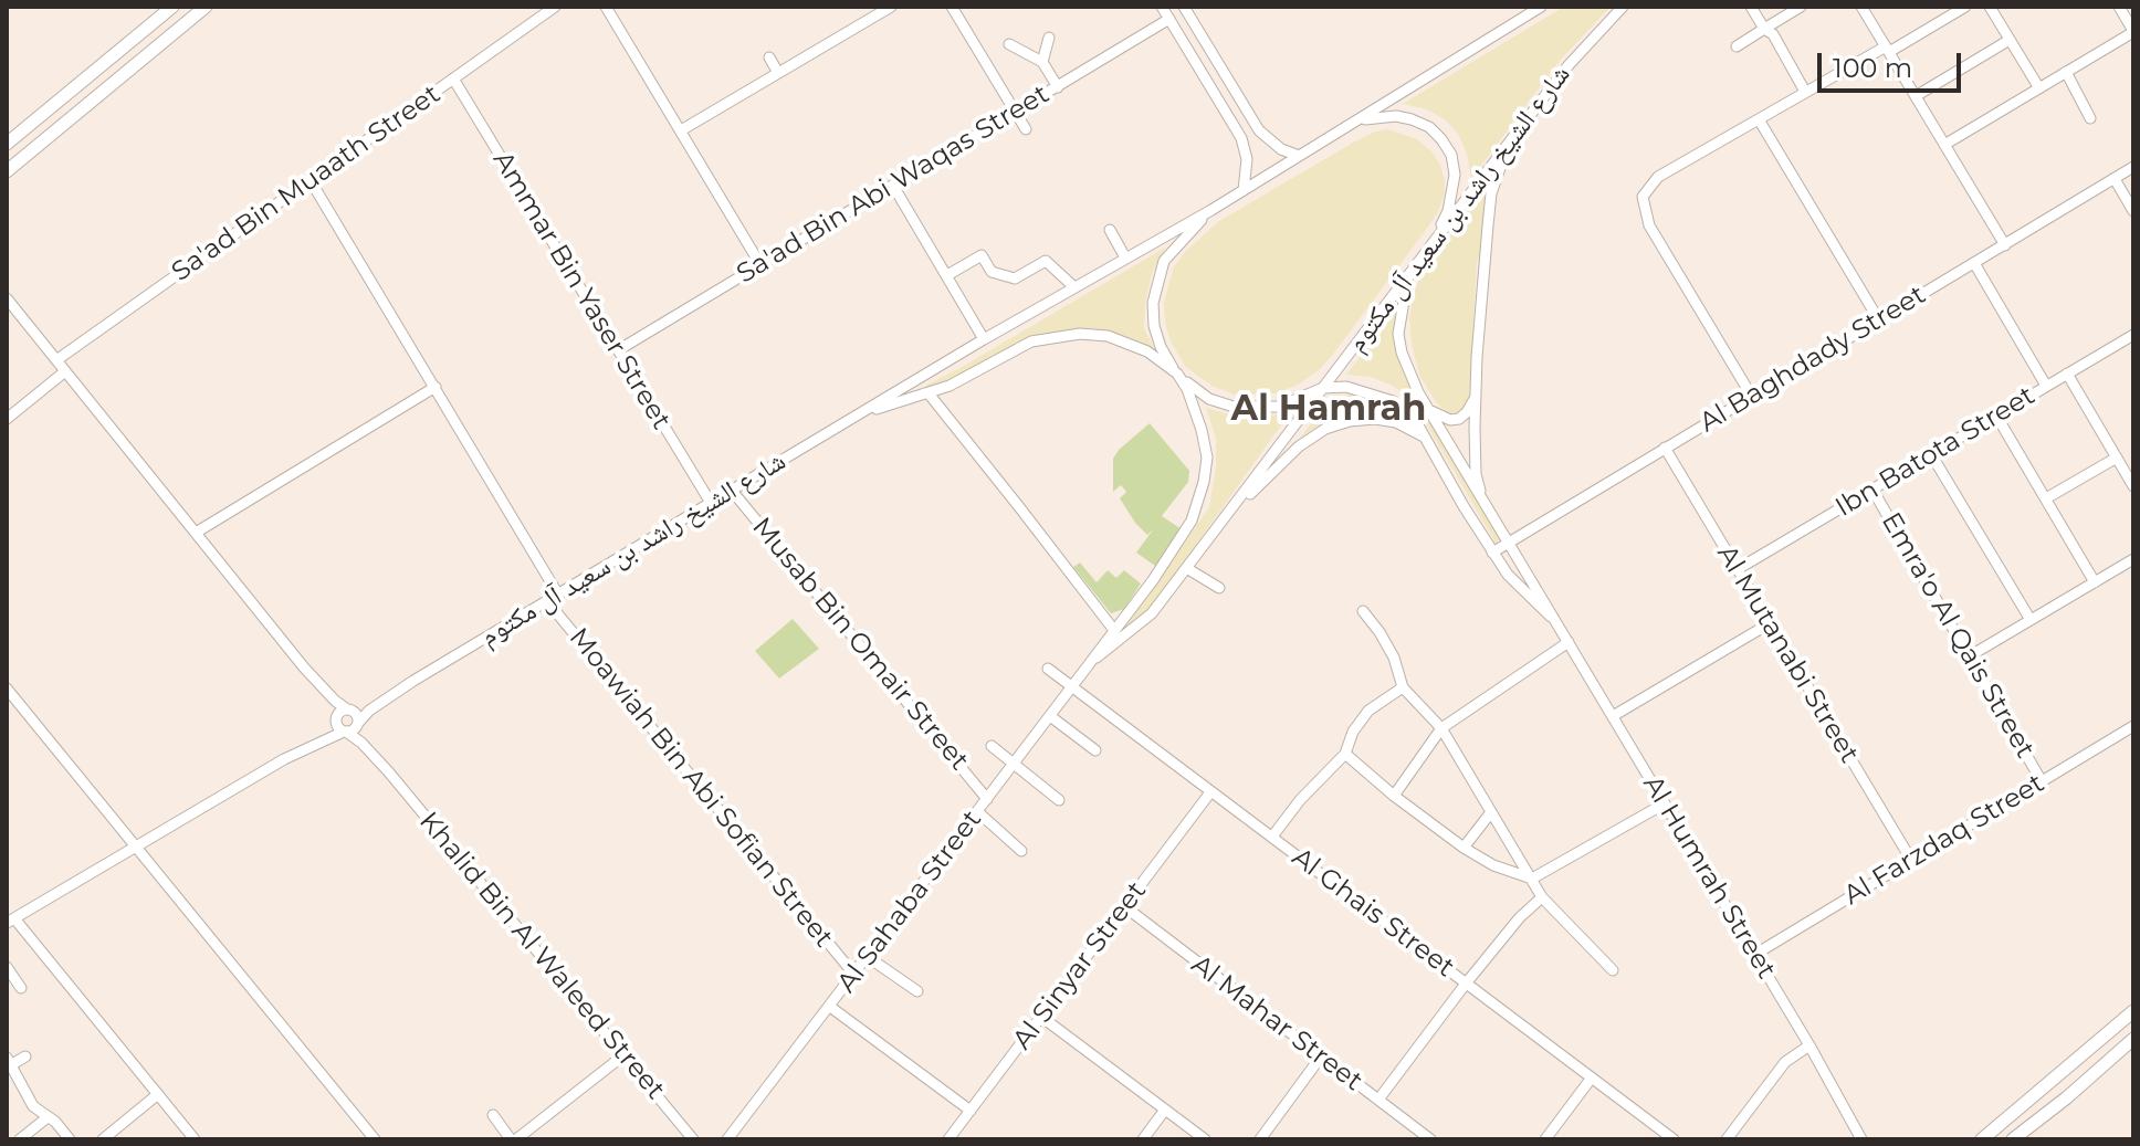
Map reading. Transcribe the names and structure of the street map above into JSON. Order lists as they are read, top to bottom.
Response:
{
  "streets": {
    "street": [
      "Sa'ad Bin Muaath Street",
      "Sa'ad Bin Abi Waqas Street",
      "شارع الشيخ راشد بن سعيد آل مكتوم",
      "Ammar Bin Yaser Street",
      "Al Baghdady Street",
      "Ibn Batota Street",
      "Emra'o Al Qais Street",
      "Musab Bin Omair Street",
      "Al Mutanabi Street",
      "Moawiah Bin Abi Sofian Street",
      "Al Farzdaq Street",
      "Al Humrah Street",
      "Al Sahaba Street",
      "Al Ghais Street",
      "Khalid Bin Al Waleed Street",
      "Al Sinyar Street",
      "Al Mahar Street"
    ]
  },
  "crossings": [
    ["Sa'ad Bin Muaath Street", "Ammar Bin Yaser Street"],
    ["Sa'ad Bin Abi Waqas Street", "Ammar Bin Yaser Street"],
    ["شارع الشيخ راشد بن سعيد آل مكتوم", "Ammar Bin Yaser Street"],
    ["شارع الشيخ راشد بن سعيد آل مكتوم", "Musab Bin Omair Street"],
    ["شارع الشيخ راشد بن سعيد آل مكتوم", "Moawiah Bin Abi Sofian Street"],
    ["شارع الشيخ راشد بن سعيد آل مكتوم", "Al Humrah Street"],
    ["شارع الشيخ راشد بن سعيد آل مكتوم", "Al Sahaba Street"],
    ["شارع الشيخ راشد بن سعيد آل مكتوم", "Khalid Bin Al Waleed Street"],
    ["Al Baghdady Street", "Al Mutanabi Street"],
    ["Al Baghdady Street", "Al Humrah Street"],
    ["Ibn Batota Street", "Emra'o Al Qais Street"],
    ["Ibn Batota Street", "Al Mutanabi Street"],
    ["Emra'o Al Qais Street", "Al Farzdaq Street"],
    ["Musab Bin Omair Street", "Al Sahaba Street"],
    ["Al Mutanabi Street", "Al Farzdaq Street"],
    ["Moawiah Bin Abi Sofian Street", "Al Sahaba Street"],
    ["Al Farzdaq Street", "Al Humrah Street"],
    ["Al Sahaba Street", "Al Ghais Street"],
    ["Al Ghais Street", "Al Sinyar Street"],
    ["Al Sinyar Street", "Al Mahar Street"]
  ],
  "districts": ["Al Hamrah"],
  "scale_bar": "100 m"
}
